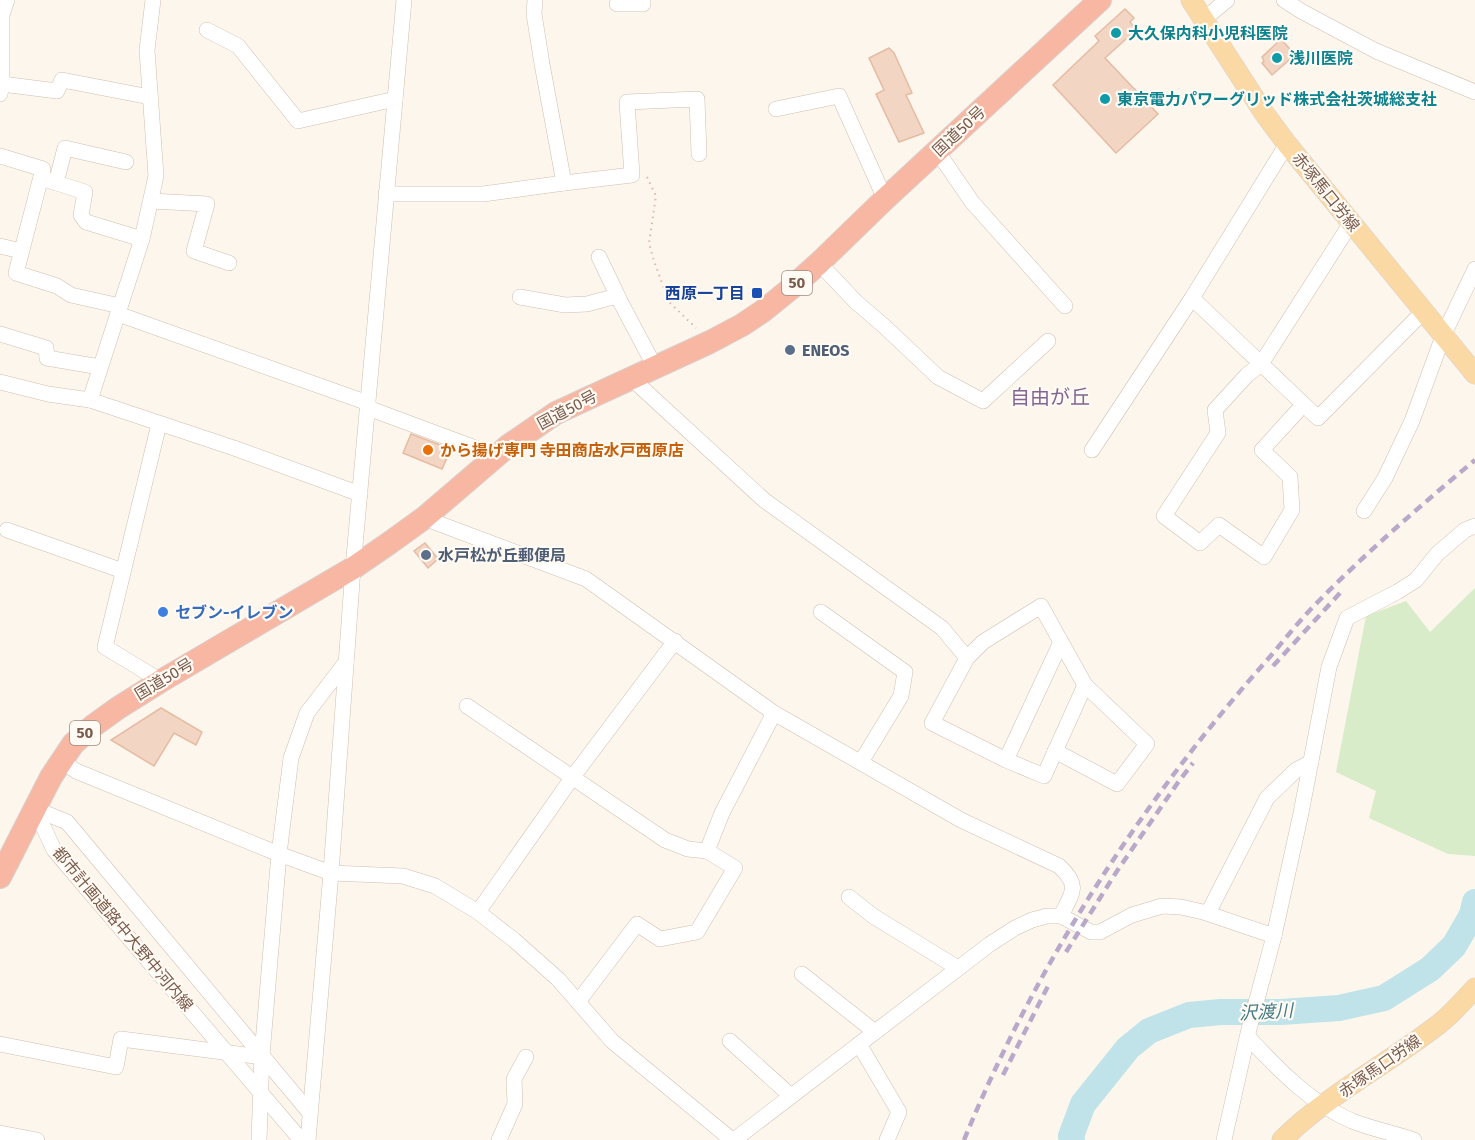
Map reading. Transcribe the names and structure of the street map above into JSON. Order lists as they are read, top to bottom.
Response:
{
  "streets": {
    "highway": ["国道50号", "50"],
    "main road": ["赤塚馬口労線"],
    "street": ["都市計画道路中大野中河内線"]
  },
  "crossings": [
    ["国道50号", "都市計画道路中大野中河内線"]
  ],
  "districts": ["自由が丘"],
  "water": ["沢渡川"],
  "places": {
    "other": [
      "大久保内科小児科医院",
      "浅川医院",
      "東京電力パワーグリッド株式会社茨城総支社",
      "ENEOS",
      "から揚げ専門 寺田商店水戸西原店",
      "水戸松が丘郵便局",
      "セブン-イレブン"
    ],
    "transit": ["西原一丁目"]
  }
}
